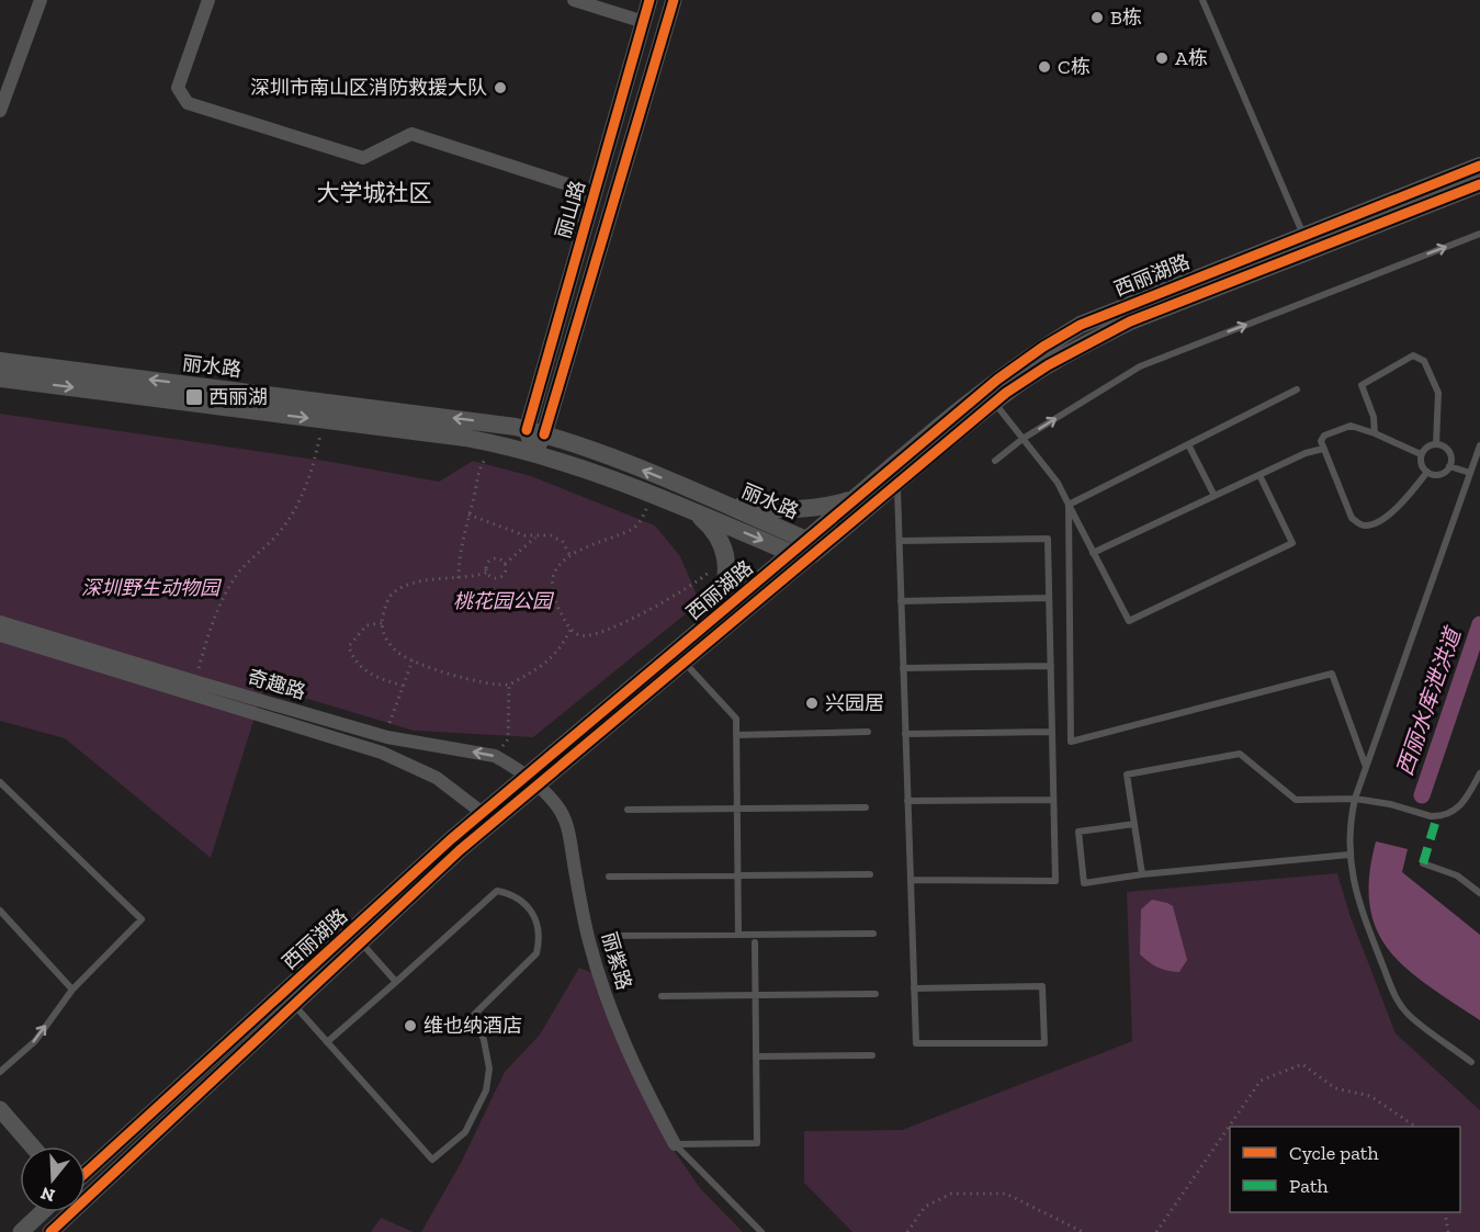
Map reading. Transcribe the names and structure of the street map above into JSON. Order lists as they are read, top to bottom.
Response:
{
  "streets": {
    "main road": ["西丽湖路", "丽水路"],
    "street": ["丽山路", "奇趣路", "丽紫路"]
  },
  "crossings": [
    ["丽山路", "丽水路"],
    ["西丽湖路", "丽水路"],
    ["西丽湖路", "奇趣路"],
    ["西丽湖路", "丽紫路"],
    ["奇趣路", "丽紫路"]
  ],
  "districts": ["大学城社区"],
  "water": ["西丽水库泄洪道"],
  "parks": ["深圳野生动物园", "桃花园公园"],
  "places": {
    "other": [
      "B栋",
      "A栋",
      "C栋",
      "深圳市南山区消防救援大队",
      "兴园居",
      "维也纳酒店"
    ],
    "transit": ["西丽湖"]
  },
  "legend": ["Cycle path", "Path"],
  "north": "bottom"
}
